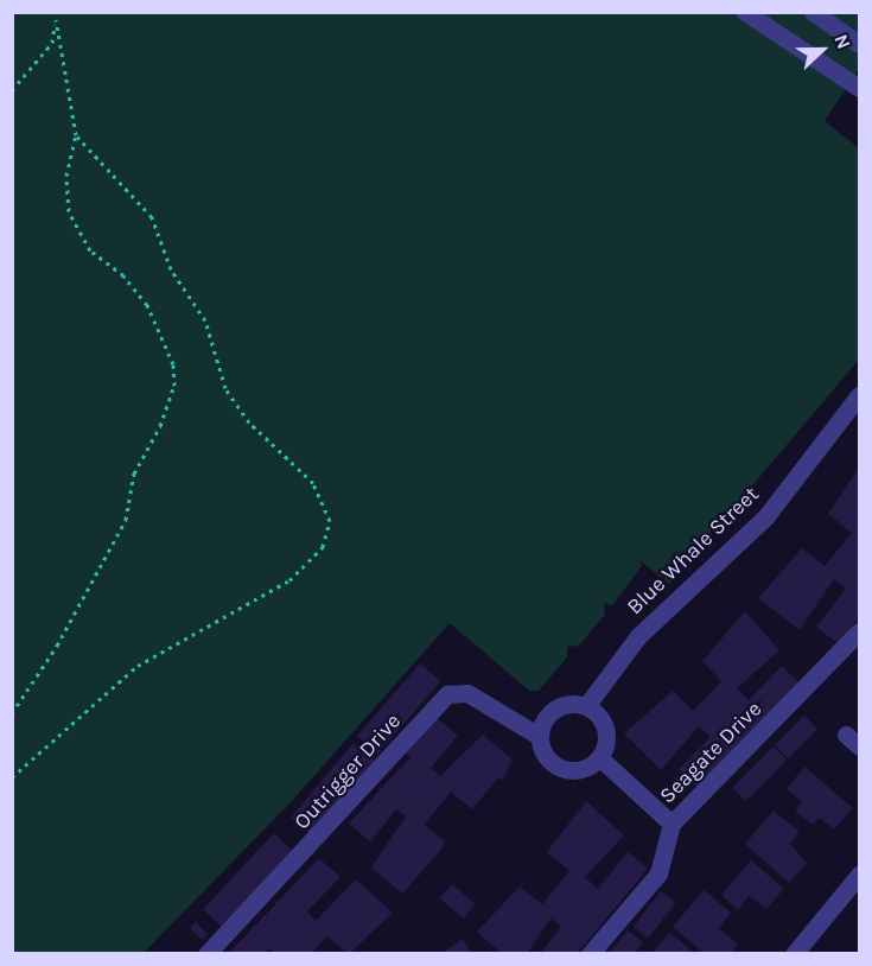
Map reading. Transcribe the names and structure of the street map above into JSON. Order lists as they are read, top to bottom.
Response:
{
  "streets": {
    "street": ["Blue Whale Street", "Seagate Drive", "Outrigger Drive"]
  },
  "crossings": [
    ["Blue Whale Street", "Outrigger Drive"]
  ],
  "north": "right"
}
